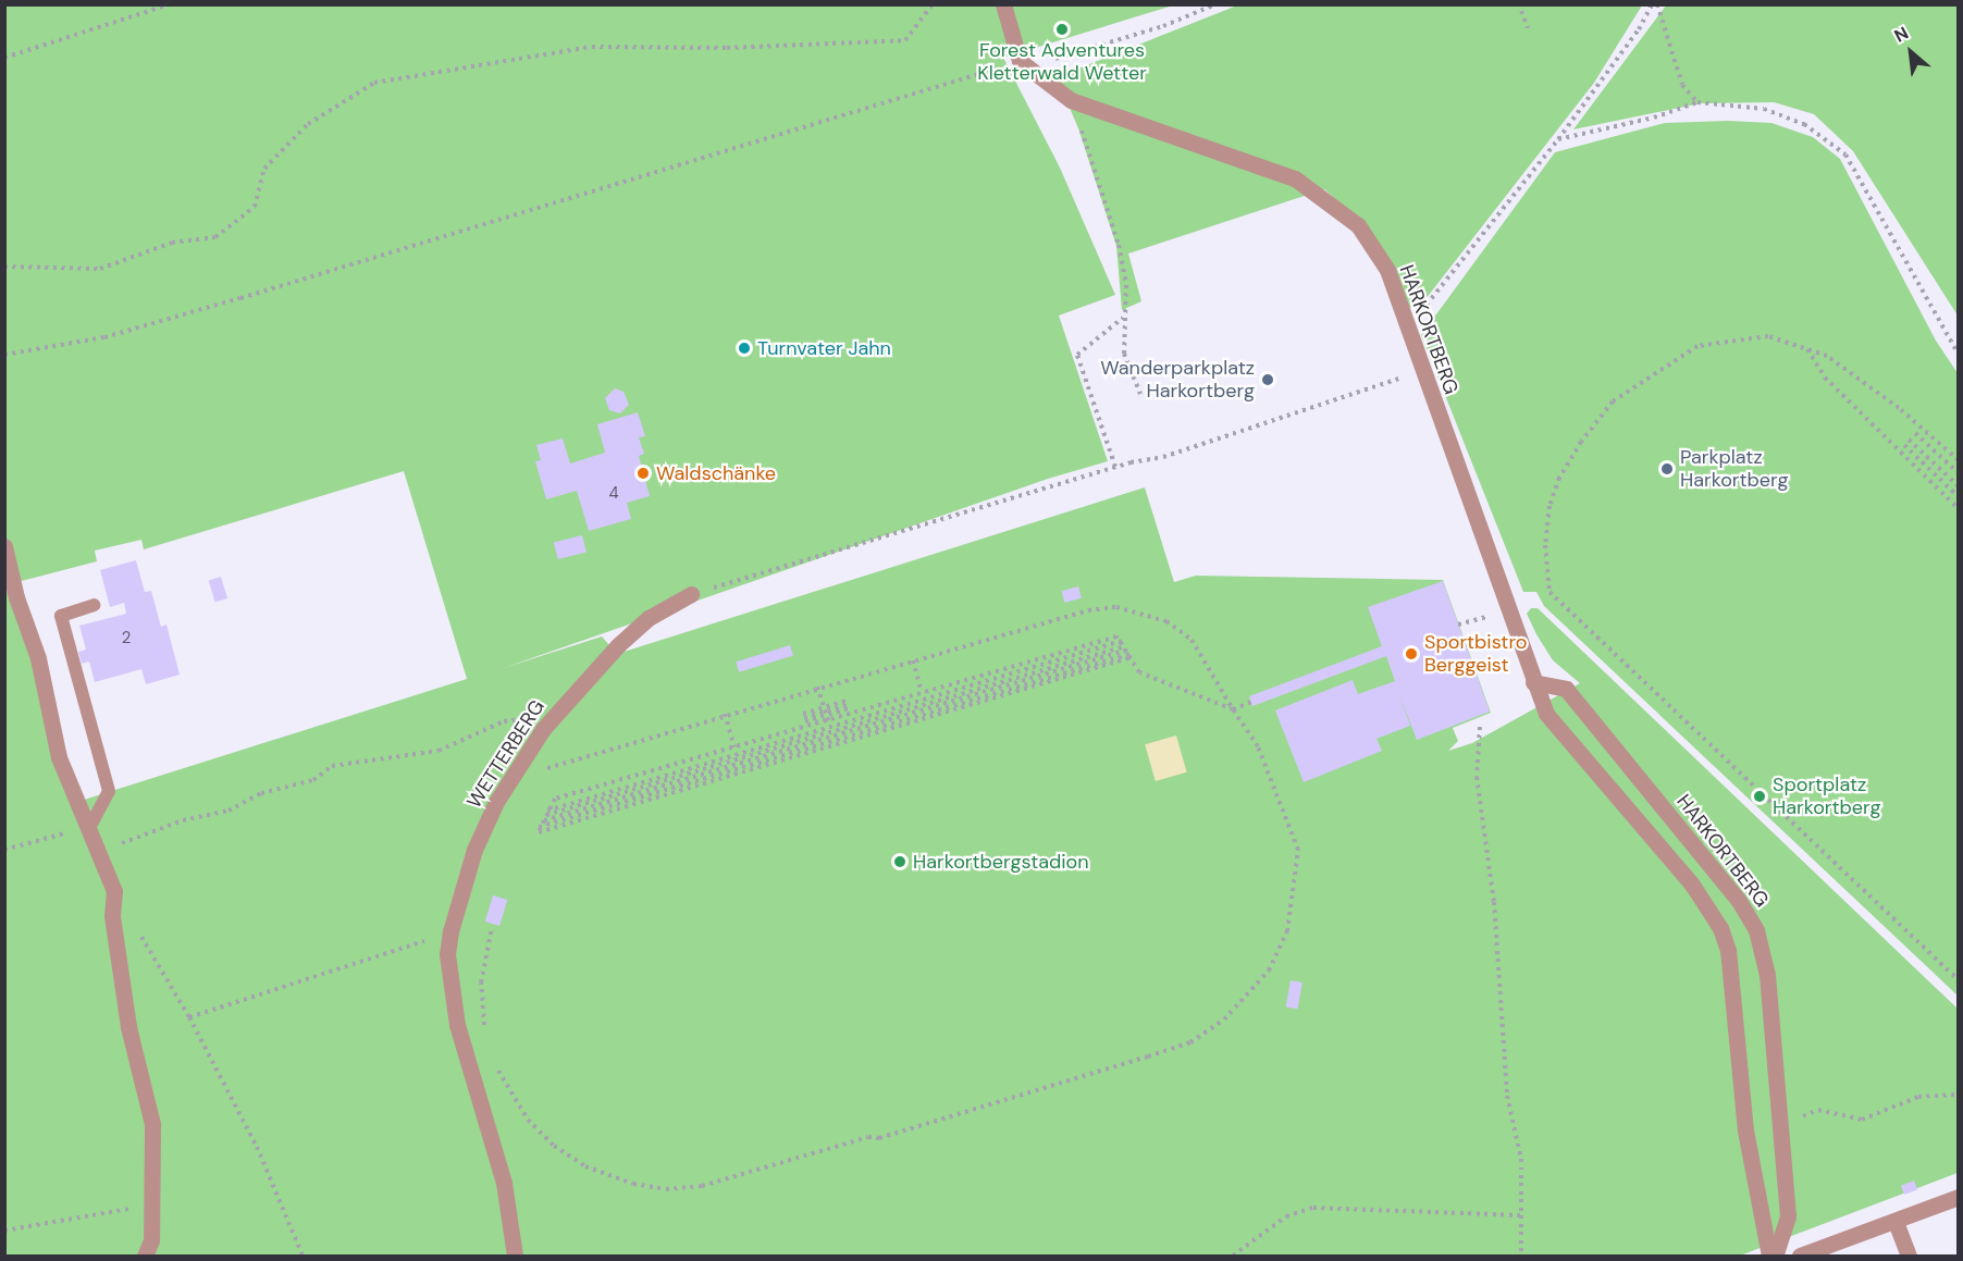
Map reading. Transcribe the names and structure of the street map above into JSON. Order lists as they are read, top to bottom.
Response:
{
  "streets": {
    "street": ["HARKORTBERG", "WETTERBERG"]
  },
  "places": [
    "Forest Adventures Kletterwald Wetter",
    "Turnvater Jahn",
    "Wanderparkplatz Harkortberg",
    "Parkplatz Harkortberg",
    "Waldschänke",
    "Sportbistro Berggeist",
    "Sportplatz Harkortberg",
    "Harkortbergstadion"
  ],
  "house_numbers": ["4", "2"],
  "north": "top left"
}
